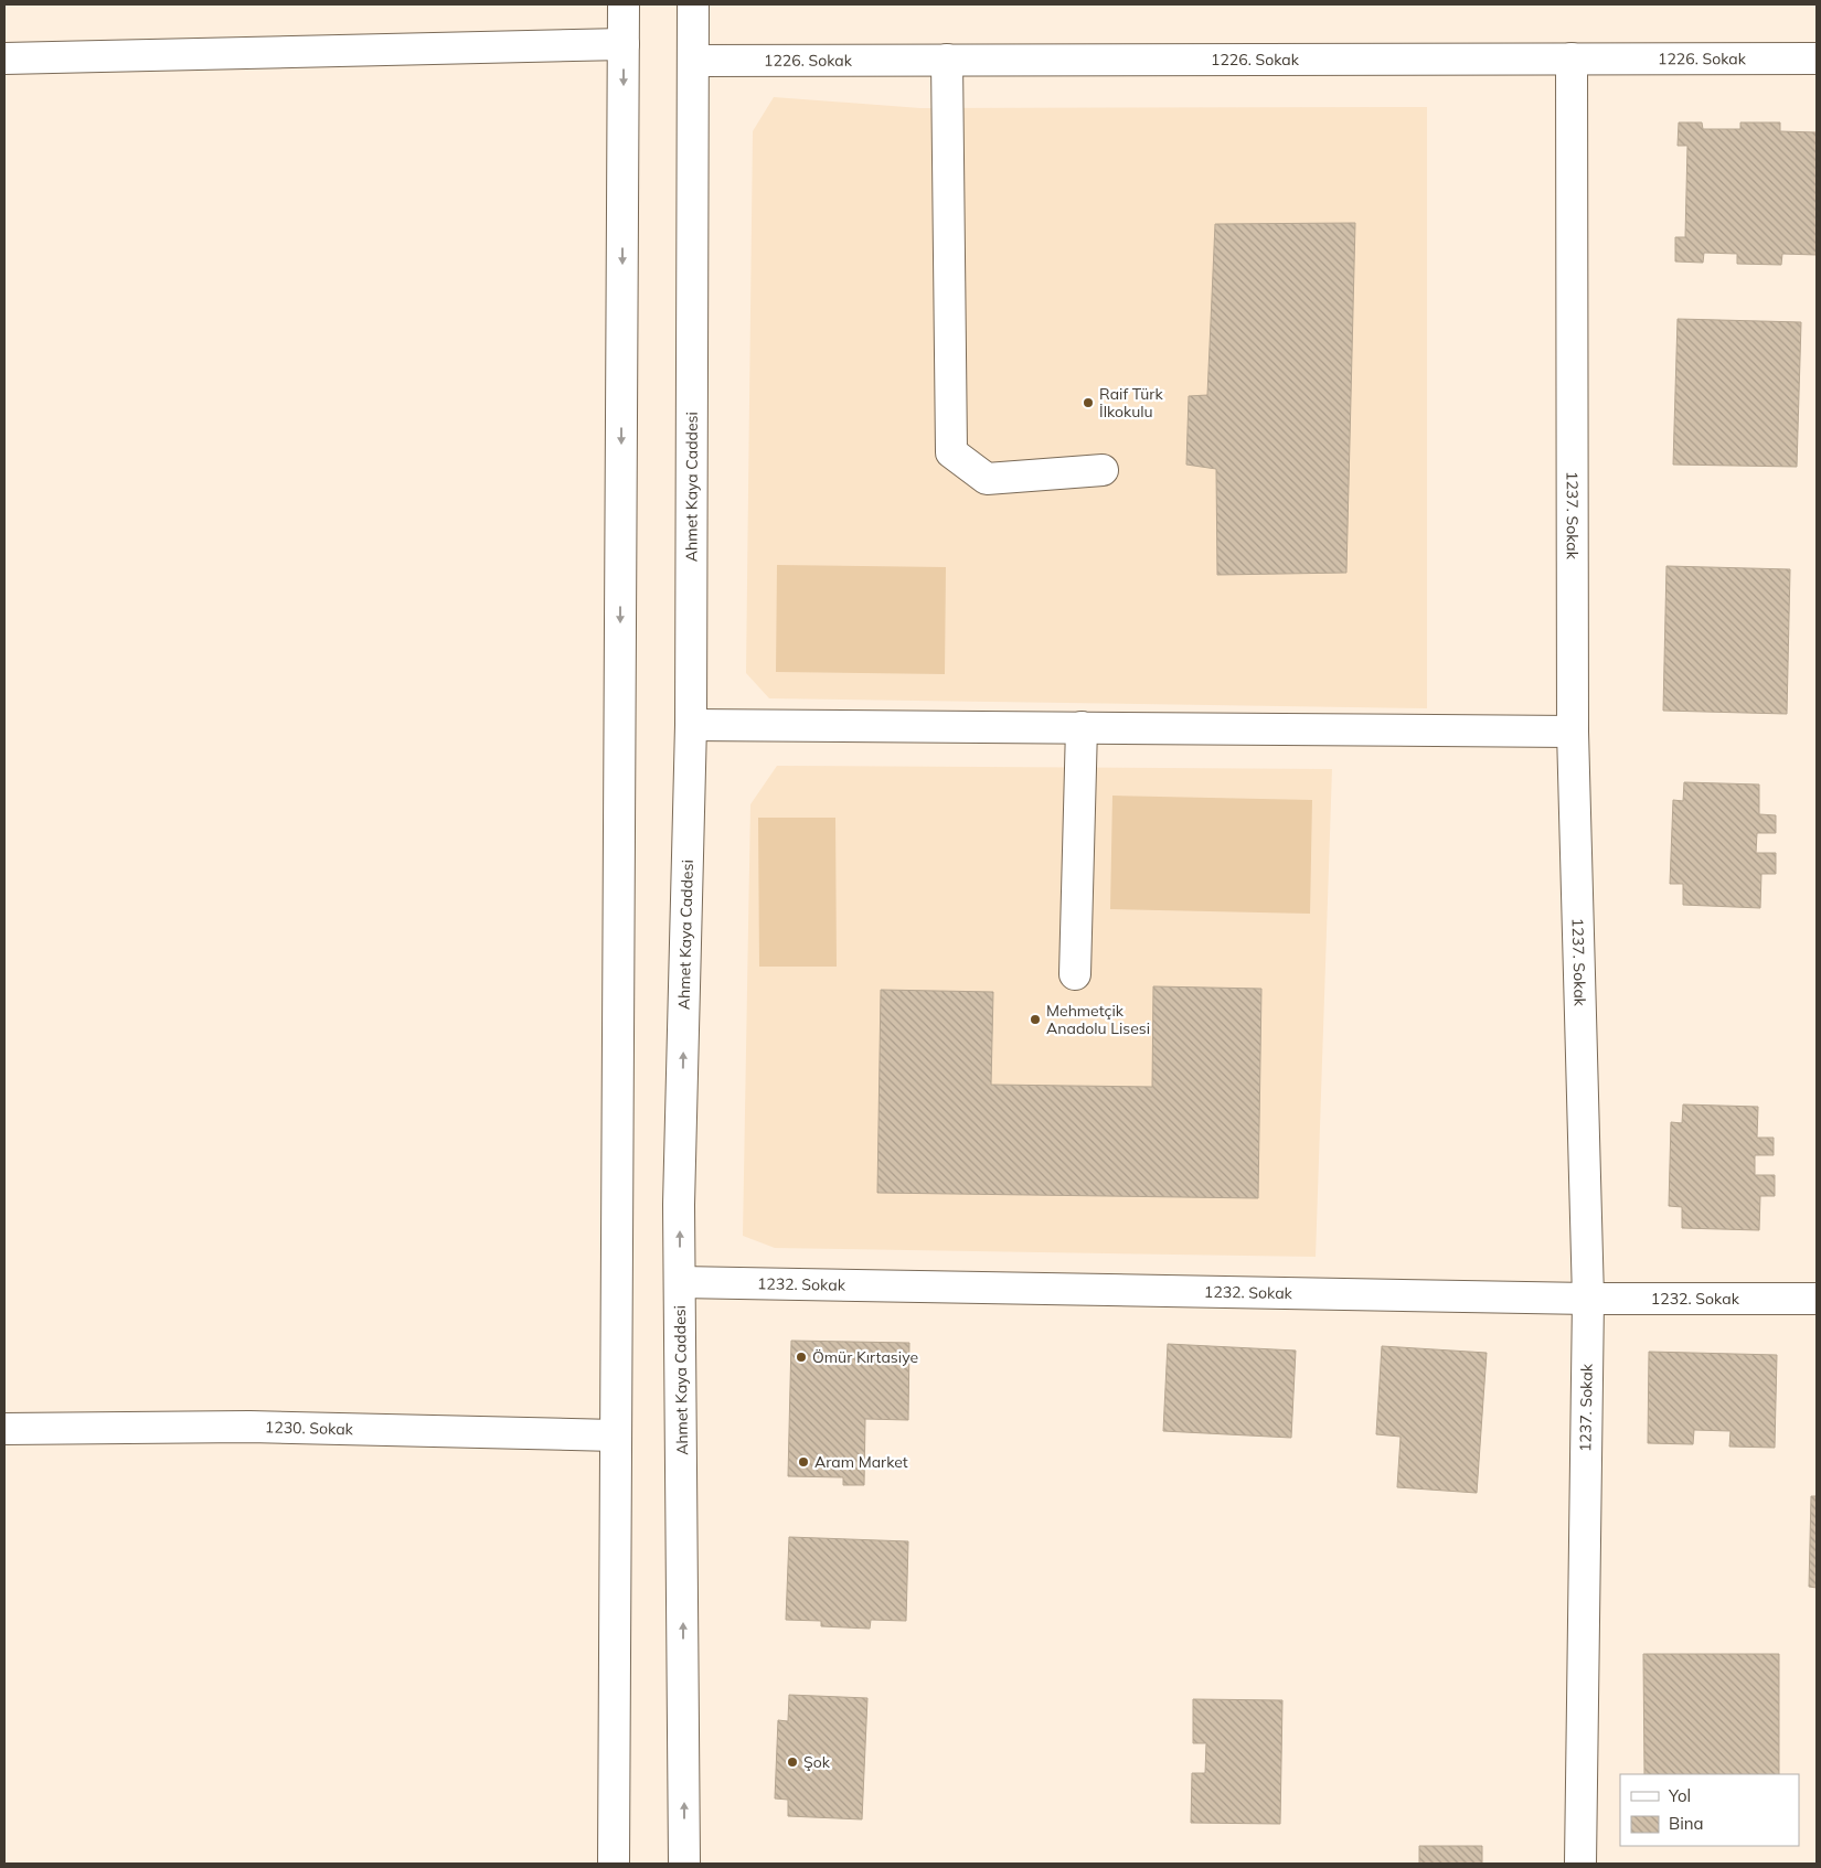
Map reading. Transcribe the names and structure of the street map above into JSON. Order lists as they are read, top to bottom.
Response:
{
  "streets": {
    "street": [
      "1226. Sokak",
      "Ahmet Kaya Caddesi",
      "1237. Sokak",
      "1232. Sokak",
      "1230. Sokak"
    ]
  },
  "crossings": [
    ["1226. Sokak", "Ahmet Kaya Caddesi"],
    ["1226. Sokak", "1237. Sokak"],
    ["Ahmet Kaya Caddesi", "1232. Sokak"],
    ["1237. Sokak", "1232. Sokak"]
  ],
  "places": [
    "Raif Türk İlkokulu",
    "Mehmetçik Anadolu Lisesi",
    "Ömür Kırtasiye",
    "Aram Market",
    "Şok"
  ],
  "legend": ["Yol", "Bina"]
}
